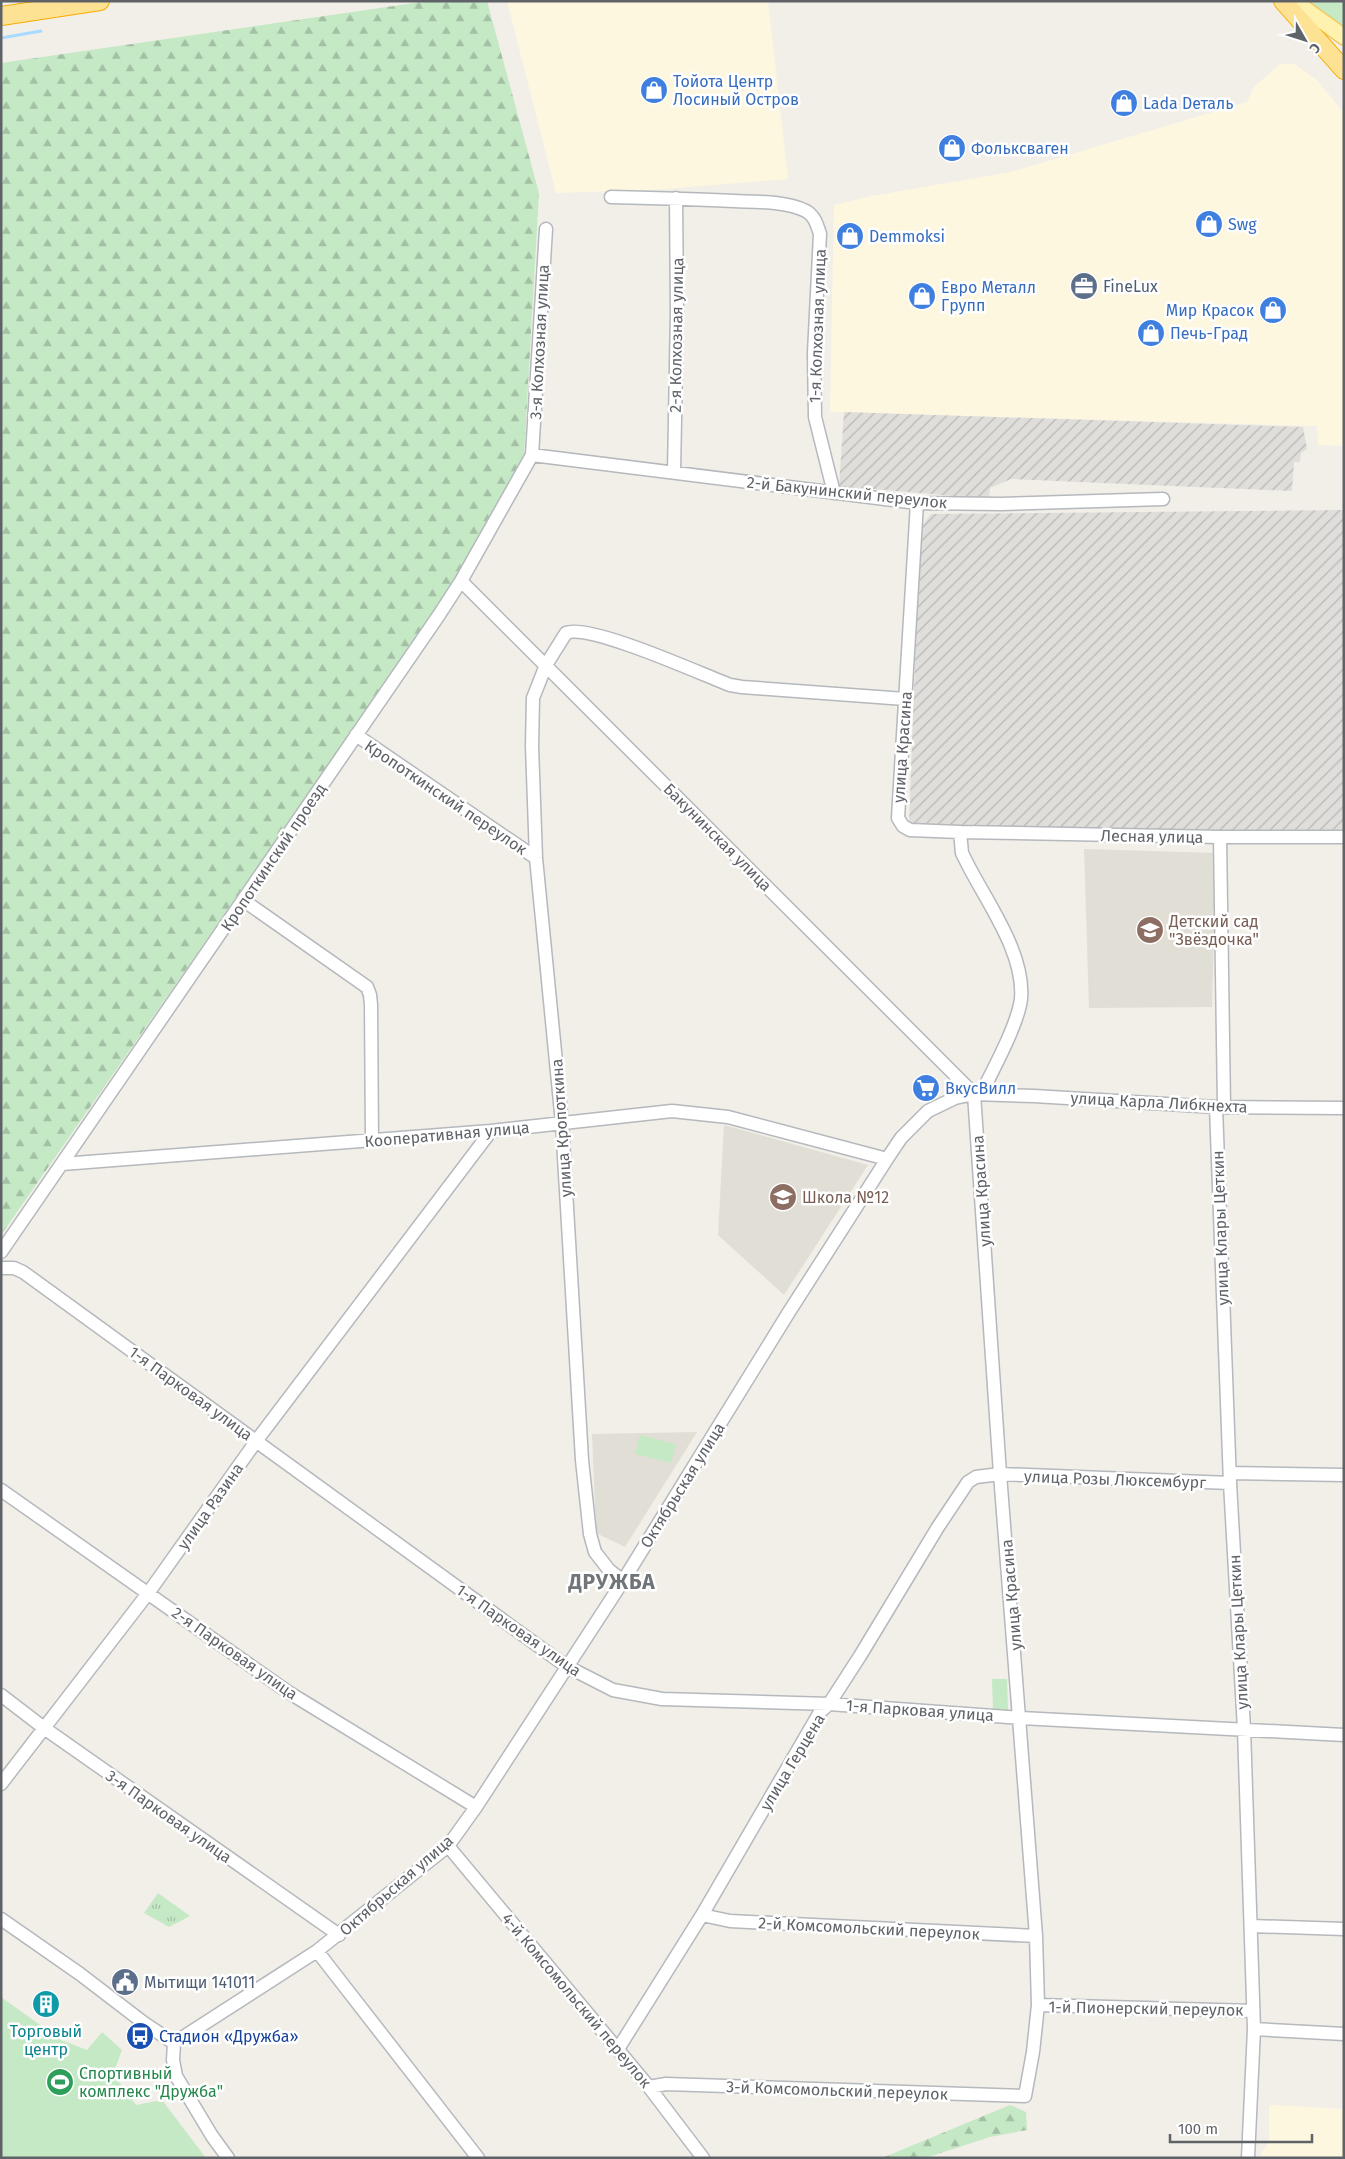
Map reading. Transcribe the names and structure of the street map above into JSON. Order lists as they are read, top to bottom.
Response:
{
  "streets": {
    "street": [
      "1-я Колхозная улица",
      "2-я Колхозная улица",
      "3-я Колхозная улица",
      "2-й Бакунинский переулок",
      "улица Красина",
      "Кропоткинский переулок",
      "Лесная улица",
      "Бакунинская улица",
      "Кропоткинский проезд",
      "улица Карла Либкнехта",
      "улица Кропоткина",
      "Кооперативная улица",
      "улица Клары Цеткин",
      "1-я Парковая улица",
      "улица Розы Люксембург",
      "Октябрьская улица",
      "улица Разина",
      "2-я Парковая улица",
      "улица Герцена",
      "3-я Парковая улица",
      "2-й Комсомольский переулок",
      "4-й Комсомольский переулок",
      "1-й Пионерский переулок",
      "3-й Комсомольский переулок"
    ]
  },
  "crossings": [
    ["1-я Колхозная улица", "2-я Колхозная улица"],
    ["1-я Колхозная улица", "2-й Бакунинский переулок"],
    ["2-я Колхозная улица", "2-й Бакунинский переулок"],
    ["3-я Колхозная улица", "2-й Бакунинский переулок"],
    ["3-я Колхозная улица", "Кропоткинский проезд"],
    ["2-й Бакунинский переулок", "улица Красина"],
    ["2-й Бакунинский переулок", "Кропоткинский проезд"],
    ["улица Красина", "Лесная улица"],
    ["улица Красина", "Бакунинская улица"],
    ["улица Красина", "улица Карла Либкнехта"],
    ["улица Красина", "улица Кропоткина"],
    ["улица Красина", "1-я Парковая улица"],
    ["улица Красина", "улица Розы Люксембург"],
    ["улица Красина", "Октябрьская улица"],
    ["улица Красина", "улица Герцена"],
    ["улица Красина", "2-й Комсомольский переулок"],
    ["улица Красина", "1-й Пионерский переулок"],
    ["улица Красина", "3-й Комсомольский переулок"],
    ["Кропоткинский переулок", "Кропоткинский проезд"],
    ["Кропоткинский переулок", "улица Кропоткина"],
    ["Лесная улица", "улица Клары Цеткин"],
    ["Бакунинская улица", "Кропоткинский проезд"],
    ["Бакунинская улица", "улица Карла Либкнехта"],
    ["Бакунинская улица", "улица Кропоткина"],
    ["Бакунинская улица", "Октябрьская улица"],
    ["Кропоткинский проезд", "Кооперативная улица"],
    ["улица Карла Либкнехта", "улица Клары Цеткин"],
    ["улица Карла Либкнехта", "Октябрьская улица"],
    ["улица Кропоткина", "Кооперативная улица"],
    ["улица Кропоткина", "Октябрьская улица"],
    ["Кооперативная улица", "Октябрьская улица"],
    ["Кооперативная улица", "улица Разина"],
    ["улица Клары Цеткин", "1-я Парковая улица"],
    ["улица Клары Цеткин", "улица Розы Люксембург"],
    ["улица Клары Цеткин", "1-й Пионерский переулок"],
    ["1-я Парковая улица", "Октябрьская улица"],
    ["1-я Парковая улица", "улица Разина"],
    ["1-я Парковая улица", "улица Герцена"],
    ["улица Розы Люксембург", "улица Герцена"],
    ["Октябрьская улица", "2-я Парковая улица"],
    ["Октябрьская улица", "3-я Парковая улица"],
    ["Октябрьская улица", "4-й Комсомольский переулок"],
    ["улица Разина", "2-я Парковая улица"],
    ["улица Разина", "3-я Парковая улица"],
    ["улица Герцена", "2-й Комсомольский переулок"],
    ["улица Герцена", "4-й Комсомольский переулок"],
    ["4-й Комсомольский переулок", "3-й Комсомольский переулок"]
  ],
  "districts": ["ДРУЖБА"],
  "places": {
    "shop": [
      "Тойота Центр Лосиный Остров",
      "Lada Dеталь",
      "Фольксваген",
      "Swg",
      "Demmoksi",
      "Евро Металл Групп",
      "Мир Красок",
      "Печь-Град"
    ],
    "office": ["FineLux"],
    "school or university": ["Детский сад \"Звёздочка\"", "Школа №12"],
    "supermarket": ["ВкусВилл"],
    "public building": ["Мытищи 141011"],
    "building": ["Торговый центр"],
    "bus stop": ["Стадион «Дружба»"],
    "sports": ["Спортивный комплекс \"Дружба\""]
  },
  "scale_bar": "100 m",
  "north": "bottom right"
}
